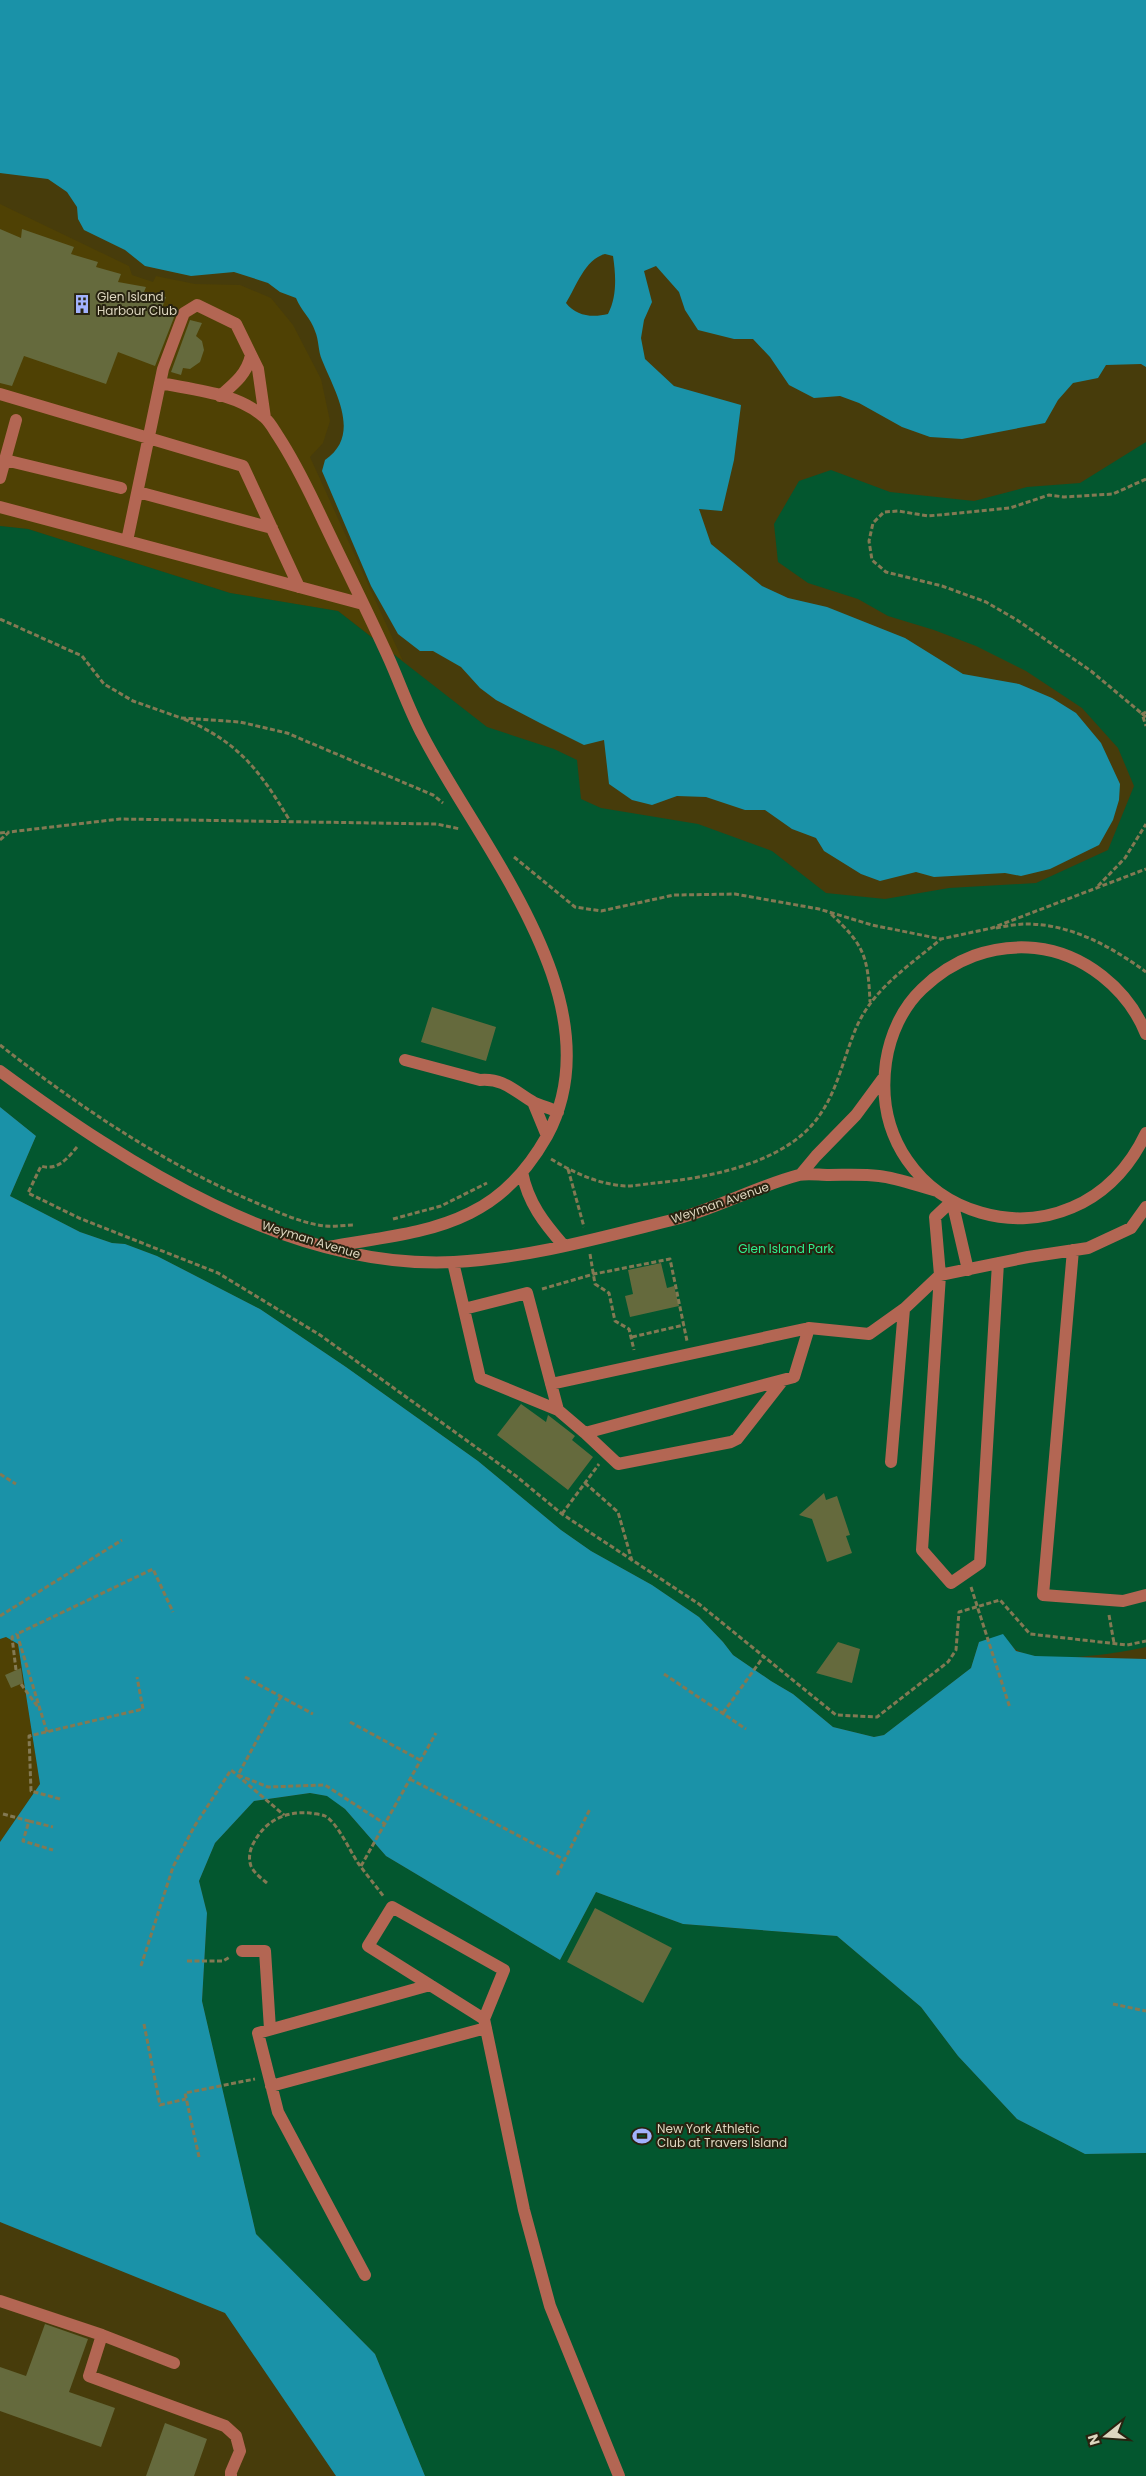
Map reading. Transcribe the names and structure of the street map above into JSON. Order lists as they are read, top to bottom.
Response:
{
  "streets": {
    "street": ["Weyman Avenue"]
  },
  "parks": ["Glen Island Park"],
  "places": {
    "building": ["Glen Island Harbour Club"],
    "sports": ["New York Athletic Club at Travers Island"]
  },
  "north": "left"
}
